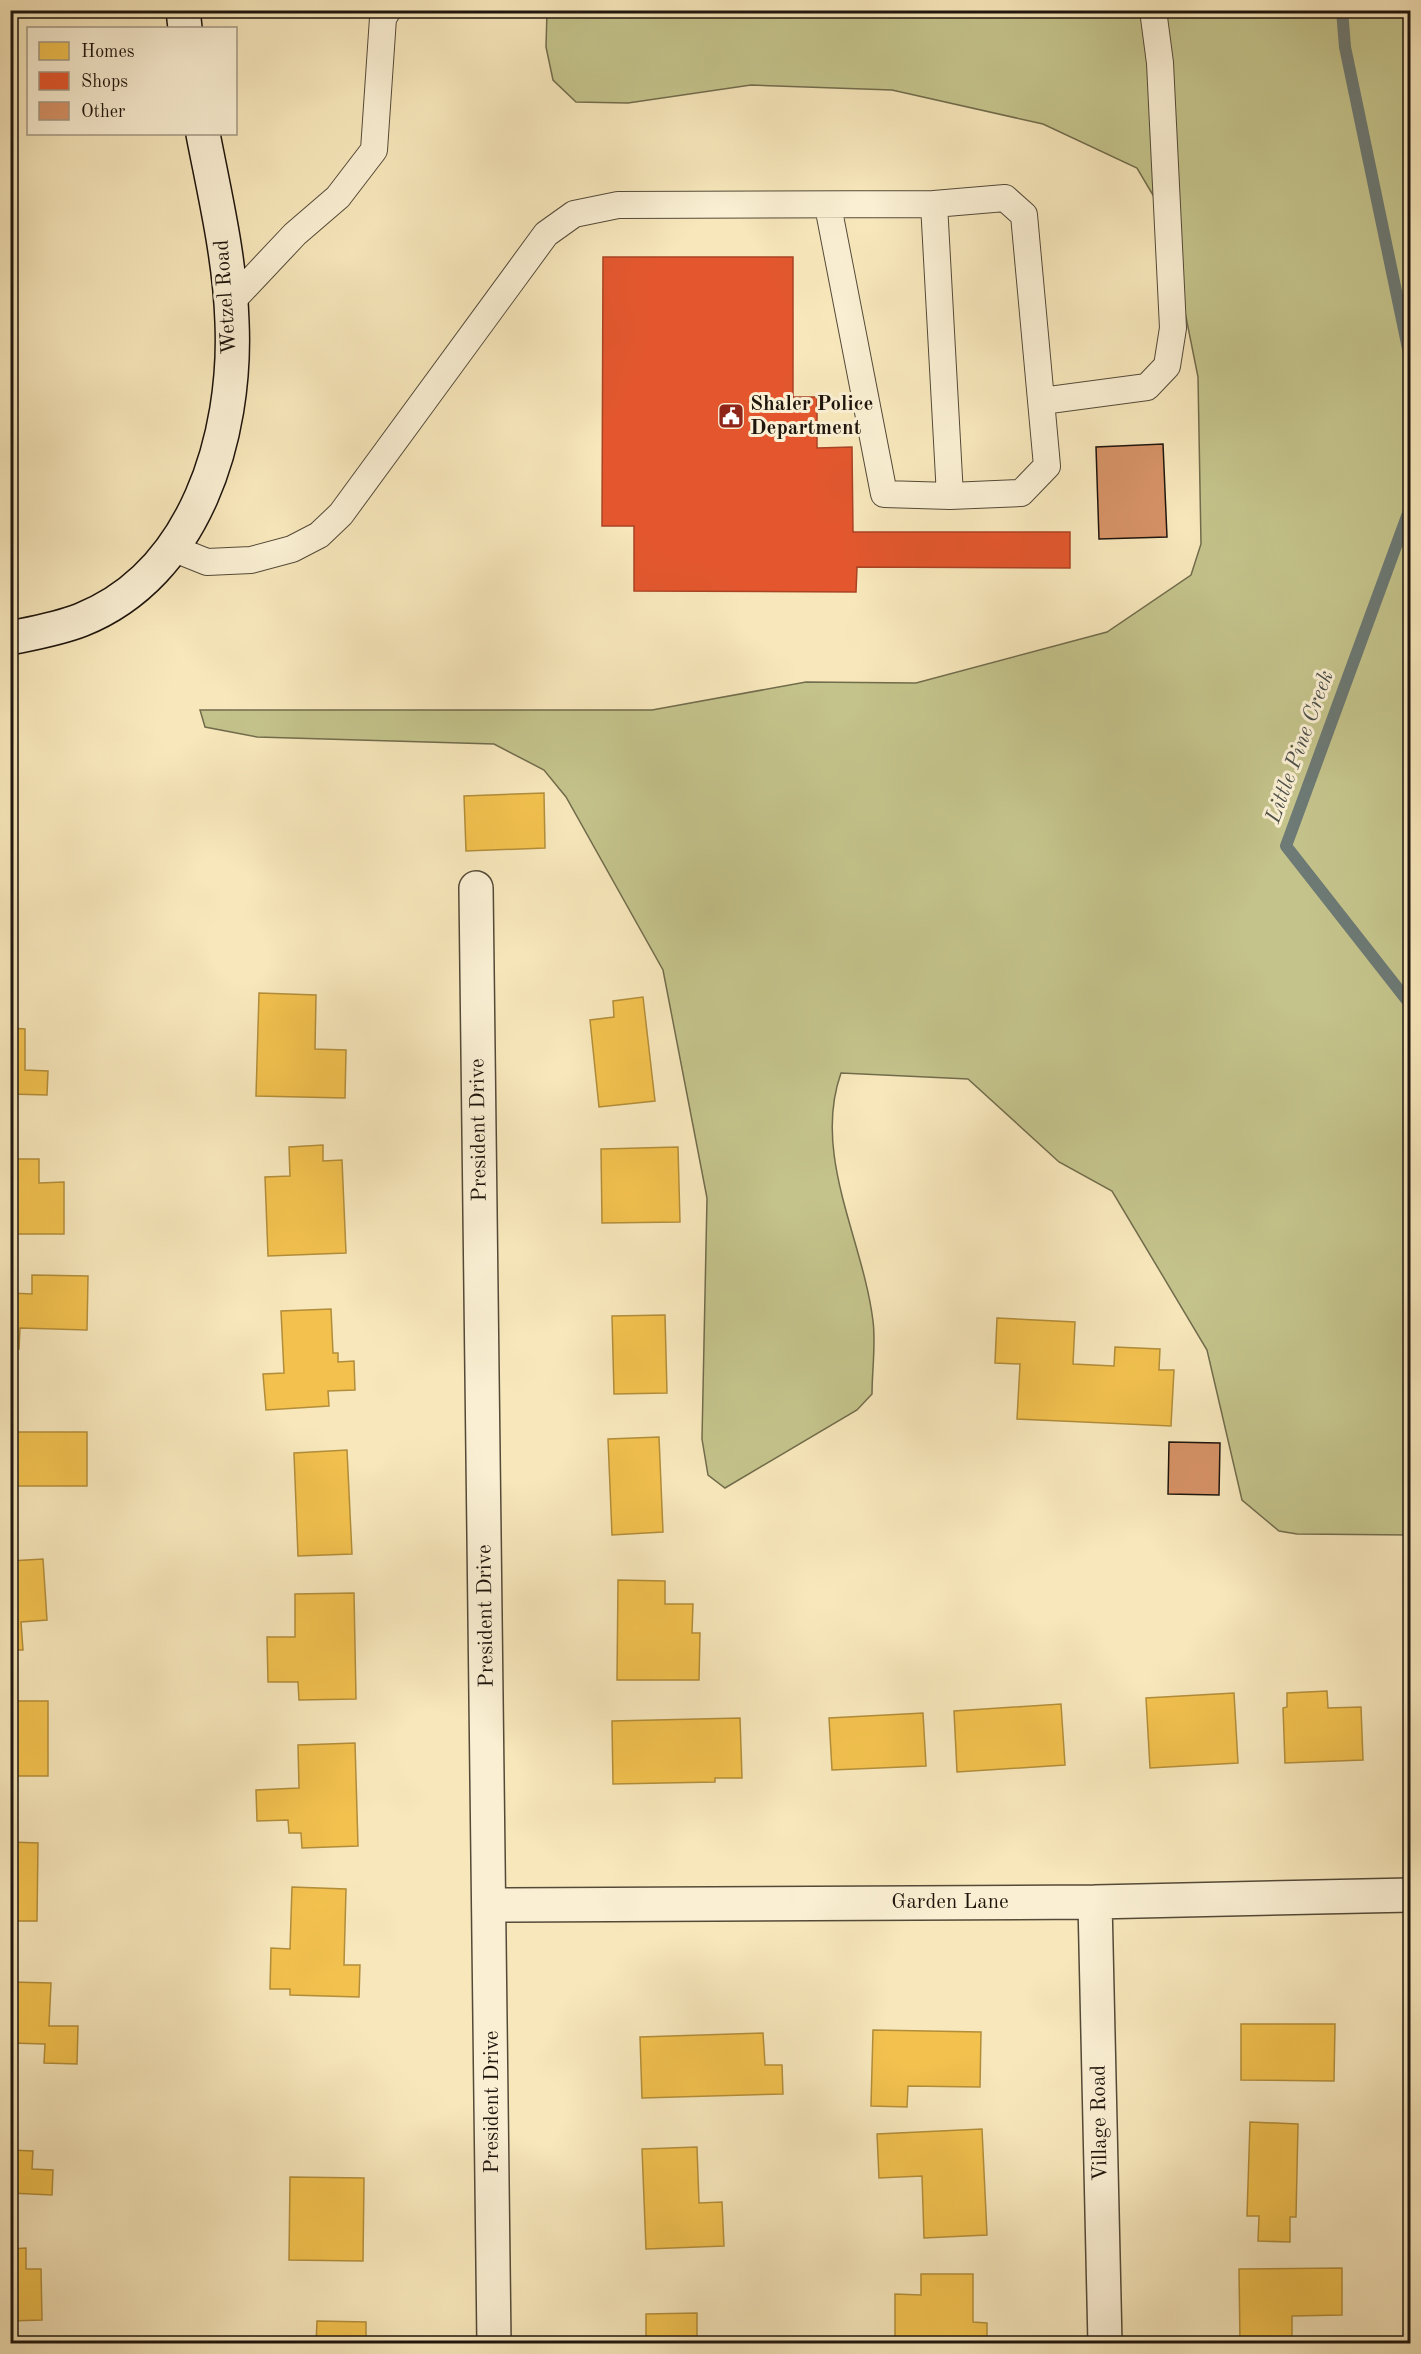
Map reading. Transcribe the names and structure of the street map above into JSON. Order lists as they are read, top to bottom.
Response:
{
  "streets": {
    "street": [
      "Wetzel Road",
      "President Drive",
      "Garden Lane",
      "Village Road"
    ]
  },
  "crossings": [
    ["President Drive", "Garden Lane"],
    ["Garden Lane", "Village Road"]
  ],
  "water": ["Little Pine Creek"],
  "places": {
    "public building": ["Shaler Police Department"]
  },
  "legend": ["Homes", "Shops", "Other"]
}
